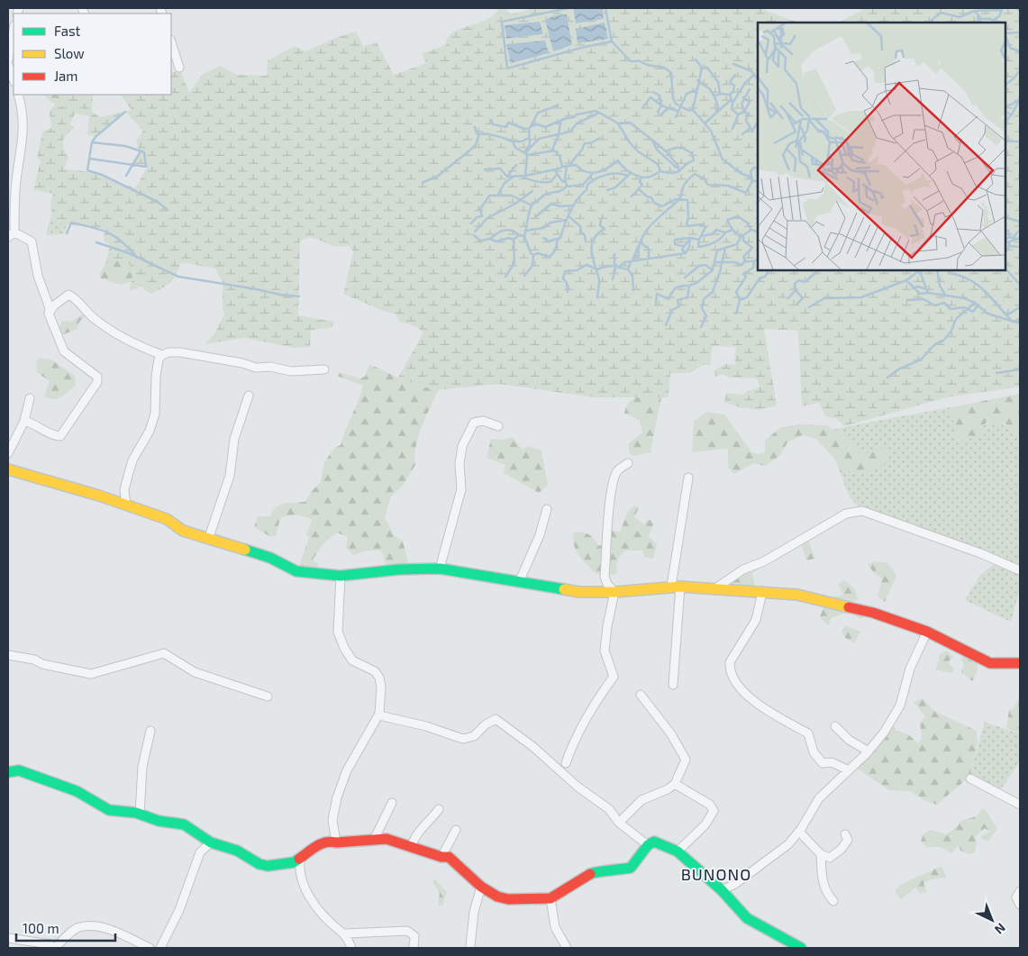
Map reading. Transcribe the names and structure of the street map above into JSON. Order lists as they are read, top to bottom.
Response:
{
  "districts": ["BUNONO"],
  "legend": ["Fast", "Slow", "Jam"],
  "scale_bar": "100 m",
  "north": "bottom right"
}
